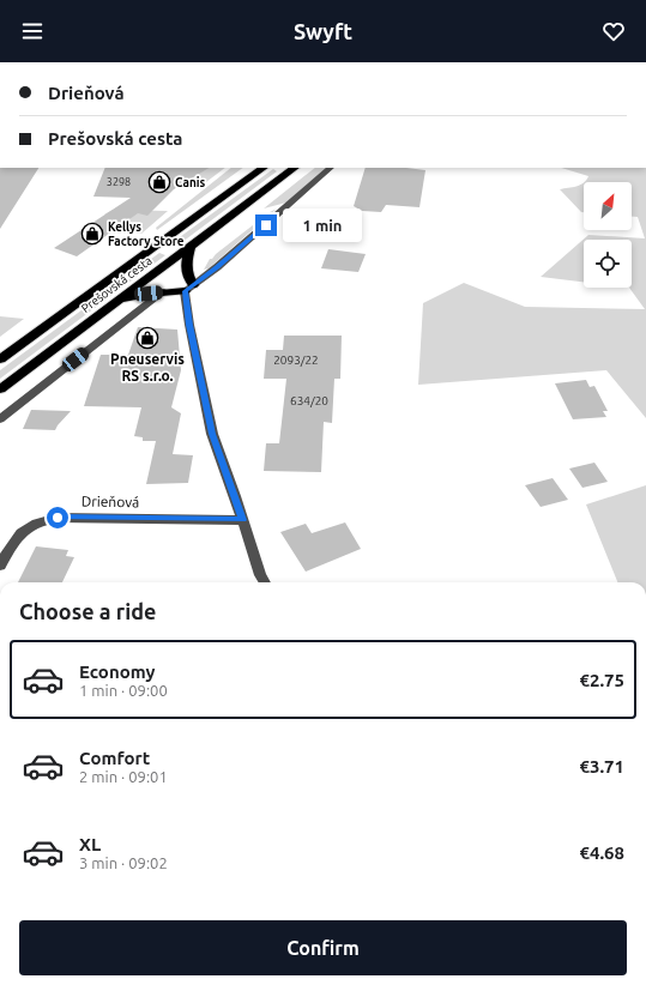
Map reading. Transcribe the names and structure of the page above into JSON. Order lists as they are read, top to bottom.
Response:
{
  "streets": {
    "highway": ["Prešovská cesta"],
    "street": ["Drieňová"]
  },
  "places": {
    "shop": ["Canis", "Kellys Factory Store", "Pneuservis RS s.r.o."]
  },
  "house_numbers": ["3298", "2093/22", "634/20"],
  "north": "top right",
  "page": {
    "header": "Swyft",
    "banner": ["Drieňová", "Prešovská cesta"],
    "bubble": "1 min",
    "heading": "Choose a ride",
    "list": [
      {
        "name": "Economy",
        "note": "1 min · 09:00",
        "value": "€2.75"
      },
      {
        "name": "Comfort",
        "note": "2 min · 09:01",
        "value": "€3.71"
      },
      {
        "name": "XL",
        "note": "3 min · 09:02",
        "value": "€4.68"
      }
    ],
    "buttons": "Confirm"
  }
}
